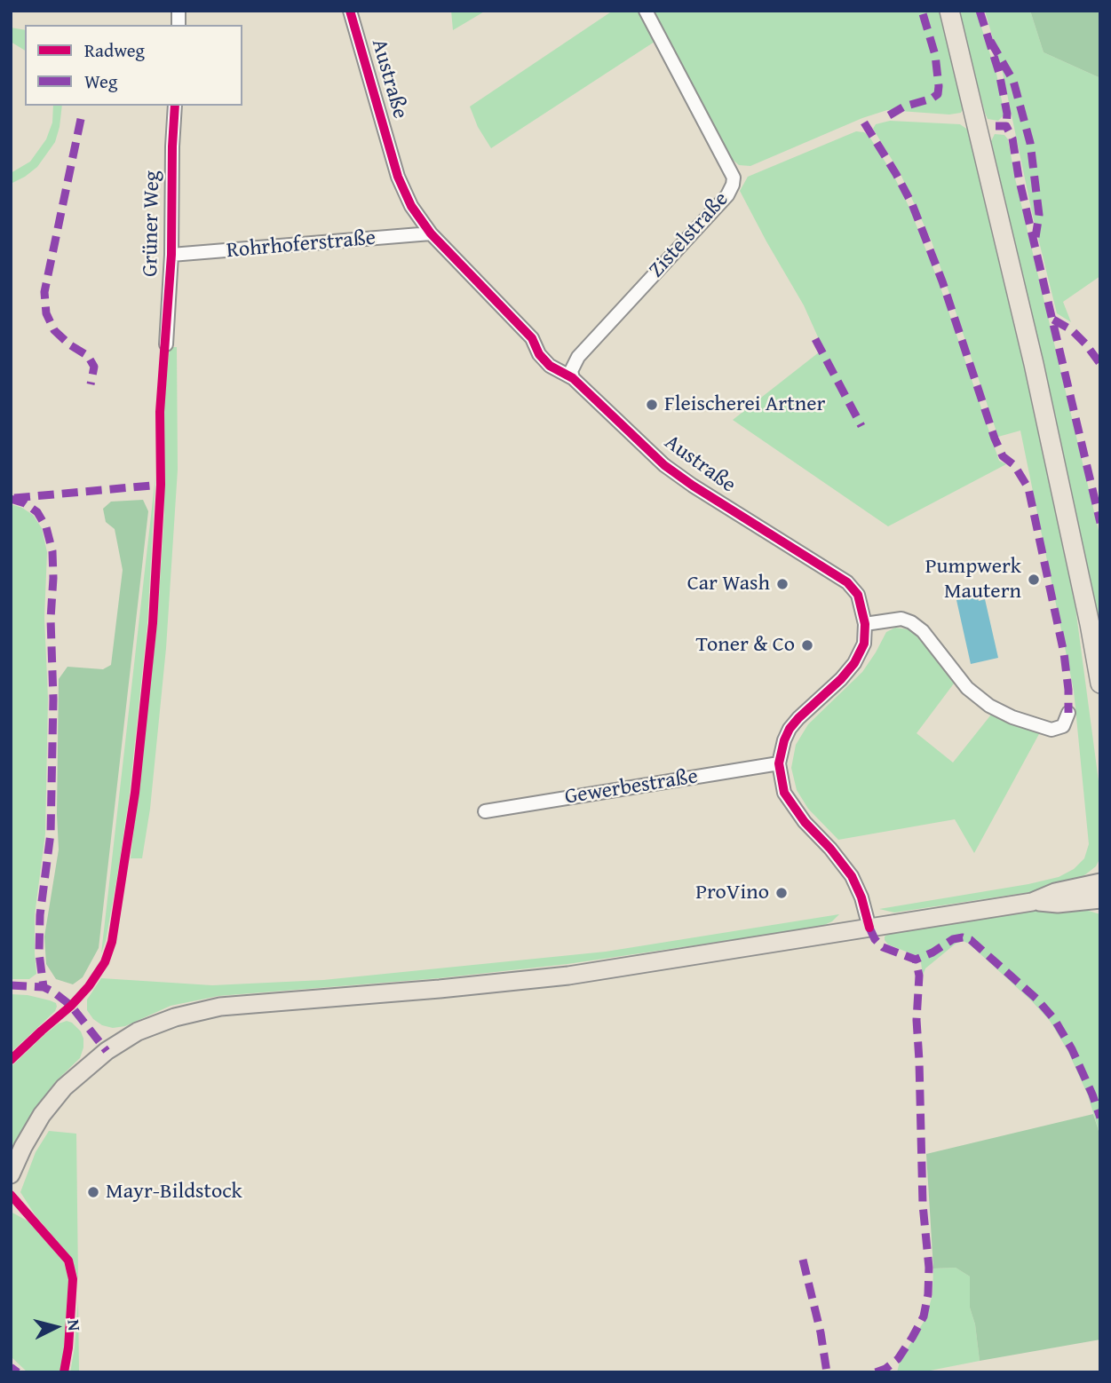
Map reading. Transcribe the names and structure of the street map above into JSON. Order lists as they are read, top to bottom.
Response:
{
  "streets": {
    "street": [
      "Austraße",
      "Grüner Weg",
      "Zistelstraße",
      "Rohrhoferstraße",
      "Gewerbestraße"
    ]
  },
  "crossings": [
    ["Austraße", "Zistelstraße"],
    ["Austraße", "Rohrhoferstraße"],
    ["Austraße", "Gewerbestraße"],
    ["Grüner Weg", "Rohrhoferstraße"]
  ],
  "places": [
    "Fleischerei Artner",
    "Pumpwerk Mautern",
    "Car Wash",
    "Toner & Co",
    "ProVino",
    "Mayr-Bildstock"
  ],
  "legend": ["Radweg", "Weg"],
  "north": "right"
}
